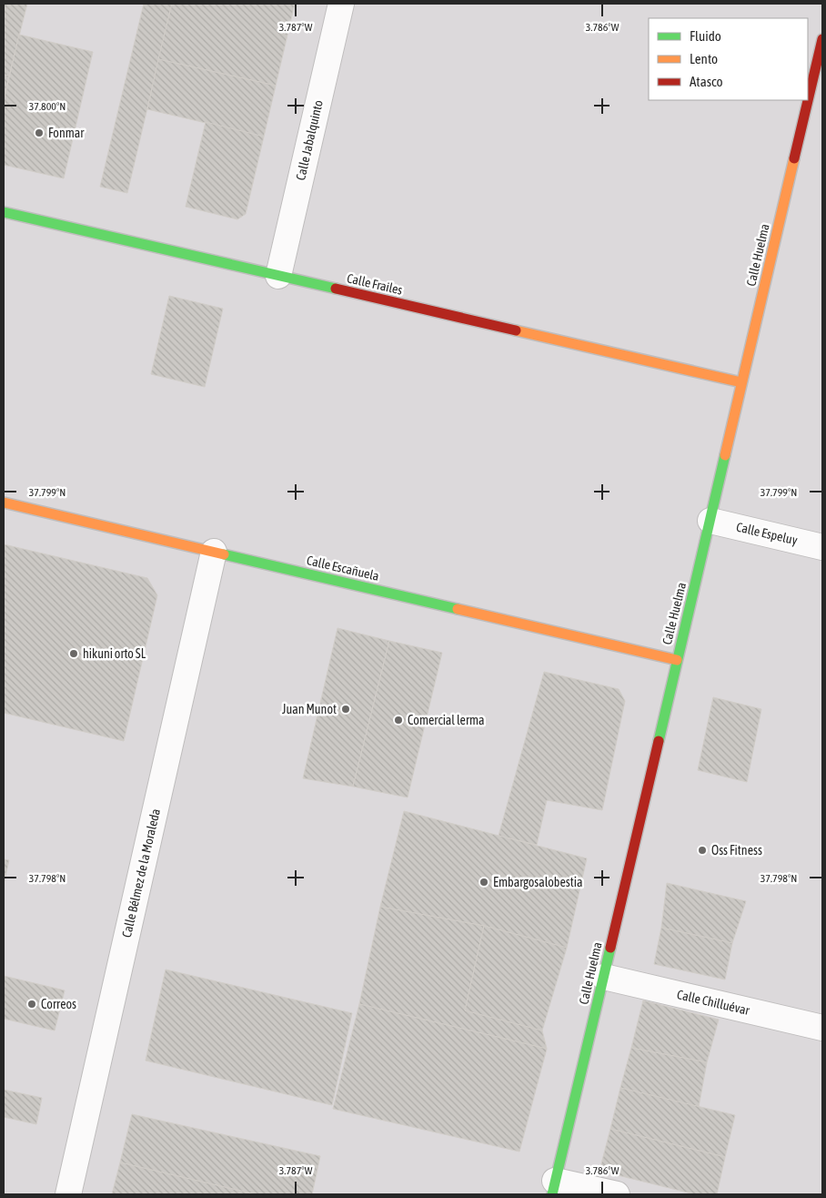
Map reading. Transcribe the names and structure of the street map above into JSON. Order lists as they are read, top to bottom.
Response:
{
  "streets": {
    "street": [
      "Calle Jabalquinto",
      "Calle Huelma",
      "Calle Frailes",
      "Calle Espeluy",
      "Calle Escañuela",
      "Calle Bélmez de la Moraleda",
      "Calle Chilluévar"
    ]
  },
  "crossings": [
    ["Calle Jabalquinto", "Calle Frailes"],
    ["Calle Huelma", "Calle Frailes"],
    ["Calle Huelma", "Calle Espeluy"],
    ["Calle Huelma", "Calle Escañuela"],
    ["Calle Huelma", "Calle Chilluévar"],
    ["Calle Escañuela", "Calle Bélmez de la Moraleda"]
  ],
  "places": [
    "Fonmar",
    "hikuni orto SL",
    "Juan Munot",
    "Comercial lerma",
    "Oss Fitness",
    "Embargosalobestia",
    "Correos"
  ],
  "legend": ["Fluido", "Lento", "Atasco"],
  "coordinates": [
    "3.787°W",
    "3.786°W",
    "37.800°N",
    "37.799°N",
    "37.798°N"
  ]
}
